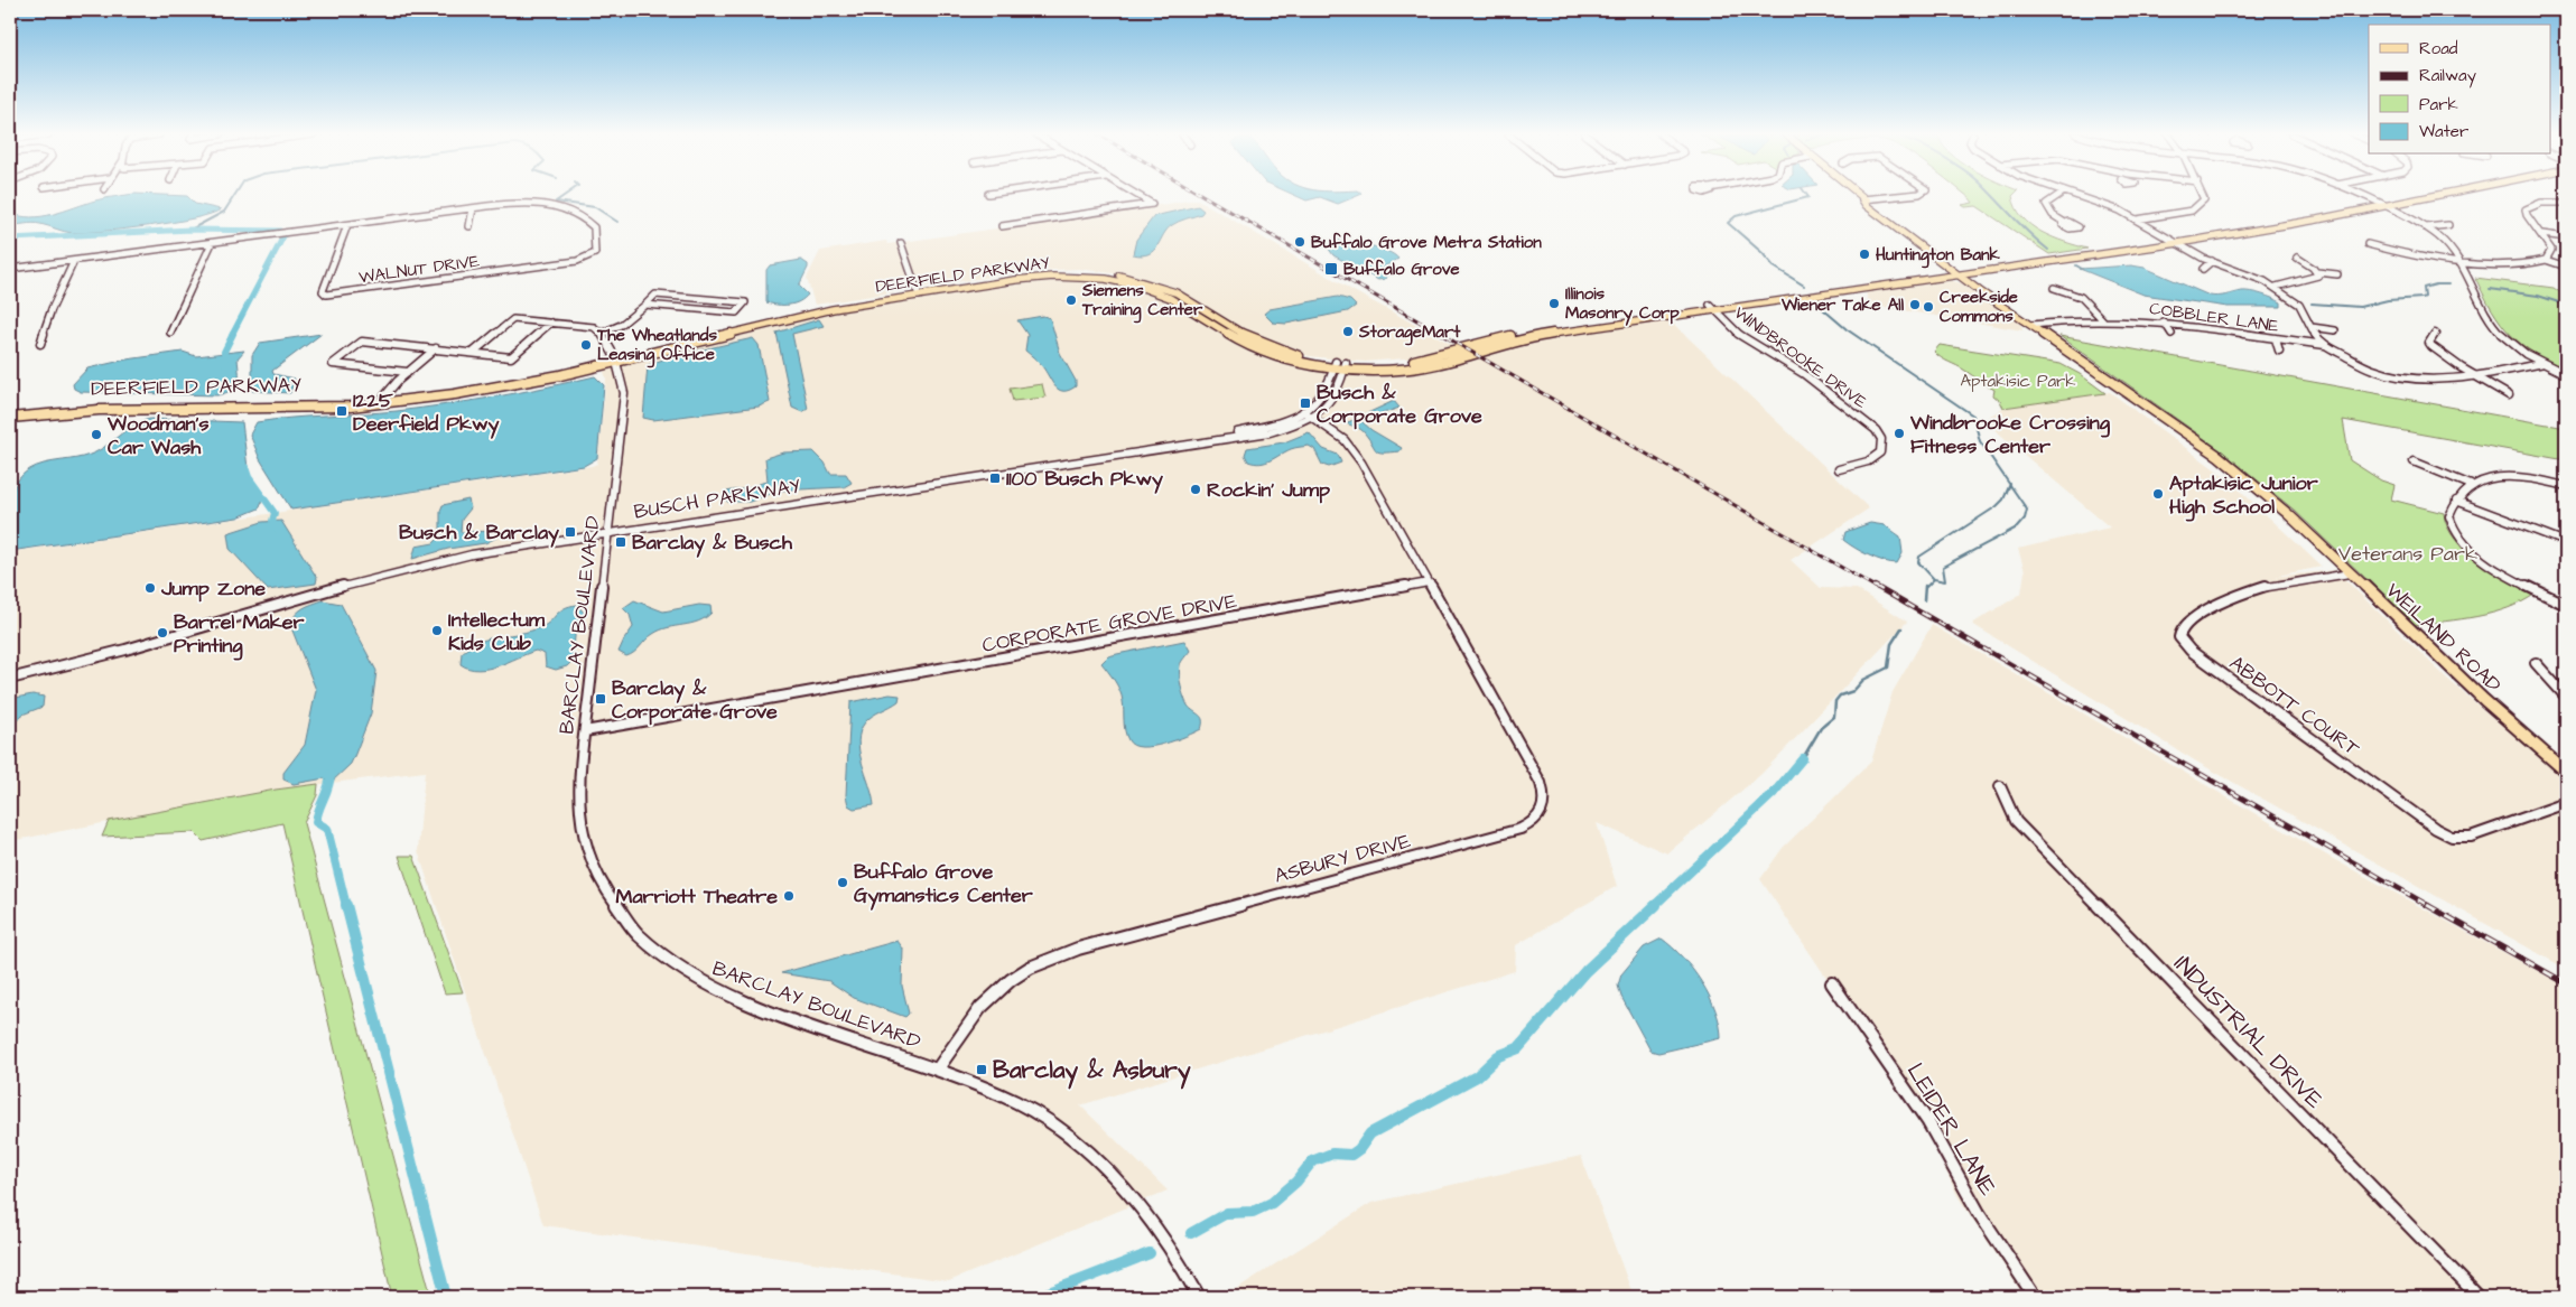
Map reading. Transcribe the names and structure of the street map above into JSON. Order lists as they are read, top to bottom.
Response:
{
  "streets": {
    "main road": ["DEERFIELD PARKWAY", "WEILAND ROAD"],
    "street": [
      "WALNUT DRIVE",
      "COBBLER LANE",
      "WINDBROOKE DRIVE",
      "BUSCH PARKWAY",
      "CORPORATE GROVE DRIVE",
      "BARCLAY BOULEVARD",
      "ABBOTT COURT",
      "ASBURY DRIVE",
      "INDUSTRIAL DRIVE",
      "LEIDER LANE"
    ]
  },
  "crossings": [
    ["DEERFIELD PARKWAY", "WINDBROOKE DRIVE"],
    ["DEERFIELD PARKWAY", "BUSCH PARKWAY"],
    ["DEERFIELD PARKWAY", "BARCLAY BOULEVARD"],
    ["DEERFIELD PARKWAY", "WEILAND ROAD"],
    ["COBBLER LANE", "WEILAND ROAD"],
    ["BUSCH PARKWAY", "BARCLAY BOULEVARD"],
    ["CORPORATE GROVE DRIVE", "BARCLAY BOULEVARD"],
    ["CORPORATE GROVE DRIVE", "ASBURY DRIVE"],
    ["BARCLAY BOULEVARD", "ASBURY DRIVE"],
    ["WEILAND ROAD", "ABBOTT COURT"]
  ],
  "parks": ["Aptakisic Park", "Veterans Park"],
  "places": {
    "other": [
      "Buffalo Grove Metra Station",
      "Huntington Bank",
      "Siemens Training Center",
      "Illinois Masonry Corp",
      "Wiener Take All",
      "Creekside Commons",
      "StorageMart",
      "The Wheatlands Leasing Office",
      "Windbrooke Crossing Fitness Center",
      "Woodman's Car Wash",
      "Rockin' Jump",
      "Aptakisic Junior High School",
      "Jump Zone",
      "Intellectum Kids Club",
      "Barrel Maker Printing",
      "Buffalo Grove Gymanstics Center",
      "Marriott Theatre"
    ],
    "transit": [
      "Buffalo Grove",
      "Busch & Corporate Grove",
      "1225 Deerfield Pkwy",
      "1100 Busch Pkwy",
      "Busch & Barclay",
      "Barclay & Busch",
      "Barclay & Corporate Grove",
      "Barclay & Asbury"
    ]
  },
  "legend": [
    "Road",
    "Railway",
    "Park",
    "Water"
  ]
}
